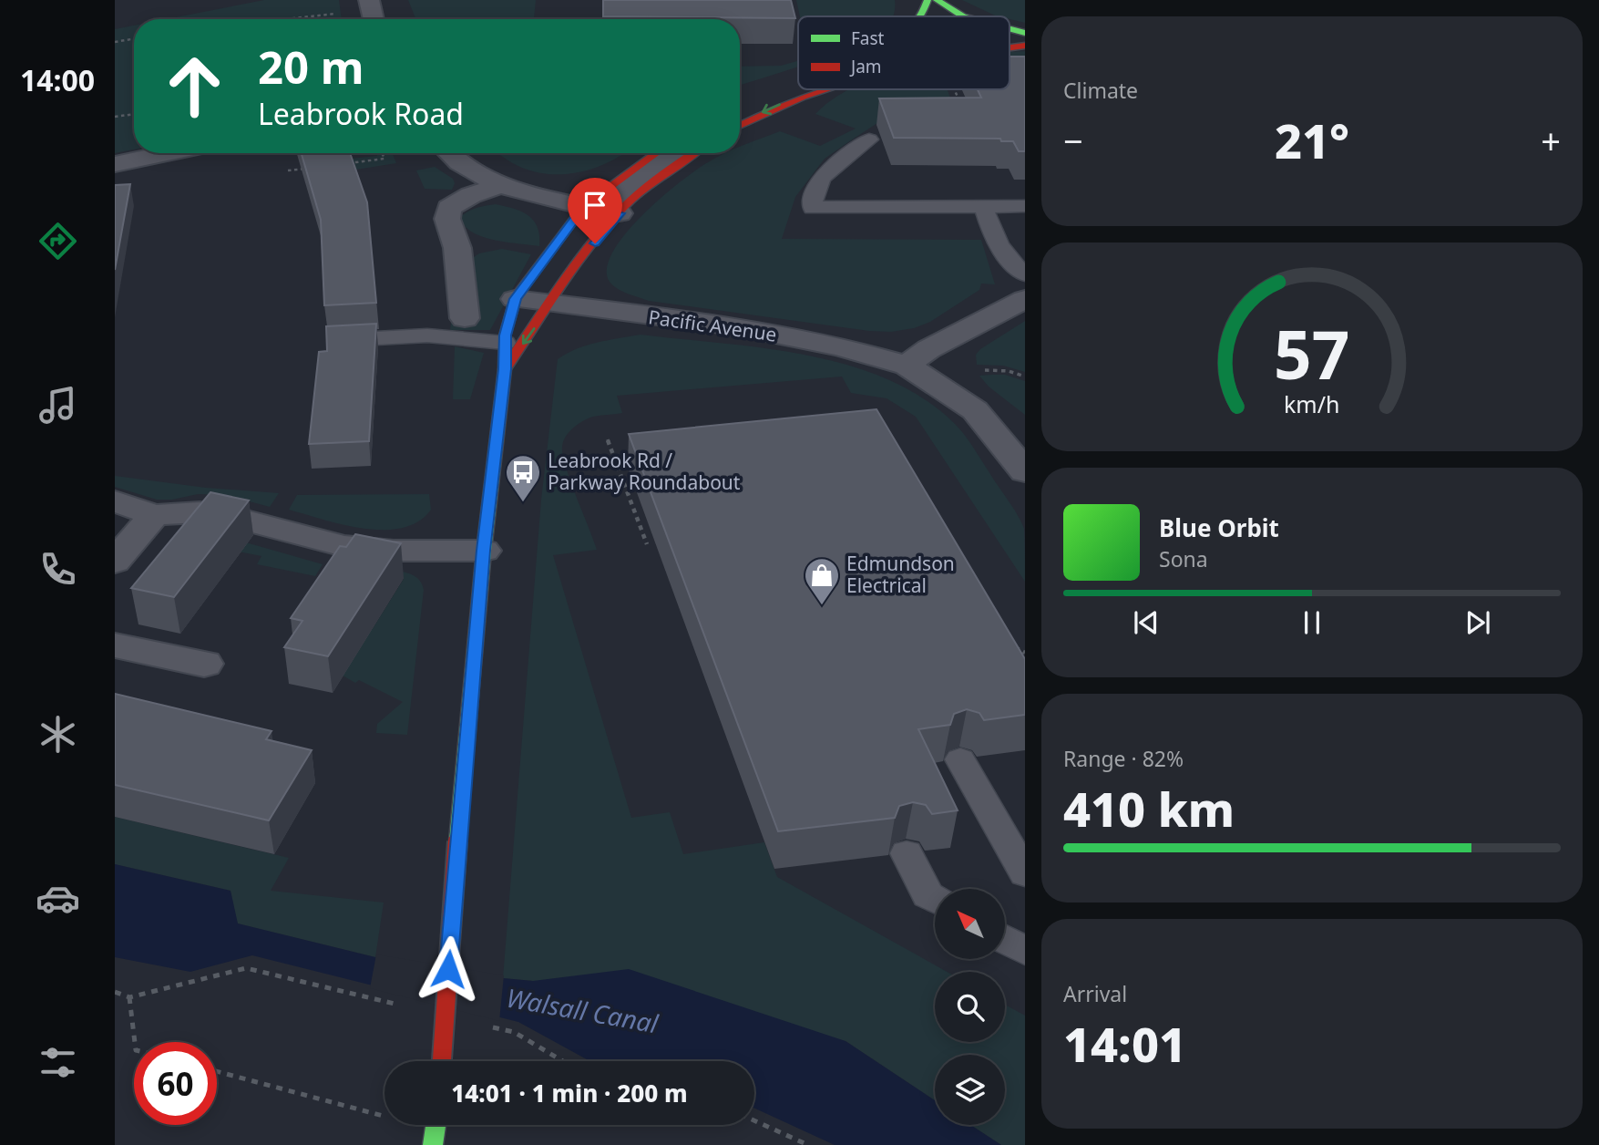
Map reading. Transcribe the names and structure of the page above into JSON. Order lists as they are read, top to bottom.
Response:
{
  "streets": {
    "street": ["Pacific Avenue"]
  },
  "water": ["Walsall Canal"],
  "places": {
    "bus stop": ["Leabrook Rd / Parkway Roundabout"],
    "shop": ["Edmundson Electrical"]
  },
  "legend": ["Fast", "Jam"],
  "north": "top left",
  "page": {
    "tabs": "14:00",
    "tile": [
      "Climate",
      ["Range · 82%", "410 km"],
      ["Arrival", "14:01"]
    ],
    "turn": ["20 m", "Leabrook Road"],
    "heat": ["−", "21°", "+"],
    "song": ["Blue Orbit", "Sona"],
    "limit": "60",
    "trip": "14:01 · 1 min · 200 m",
    "gauge": ["57", "km/h"]
  }
}
